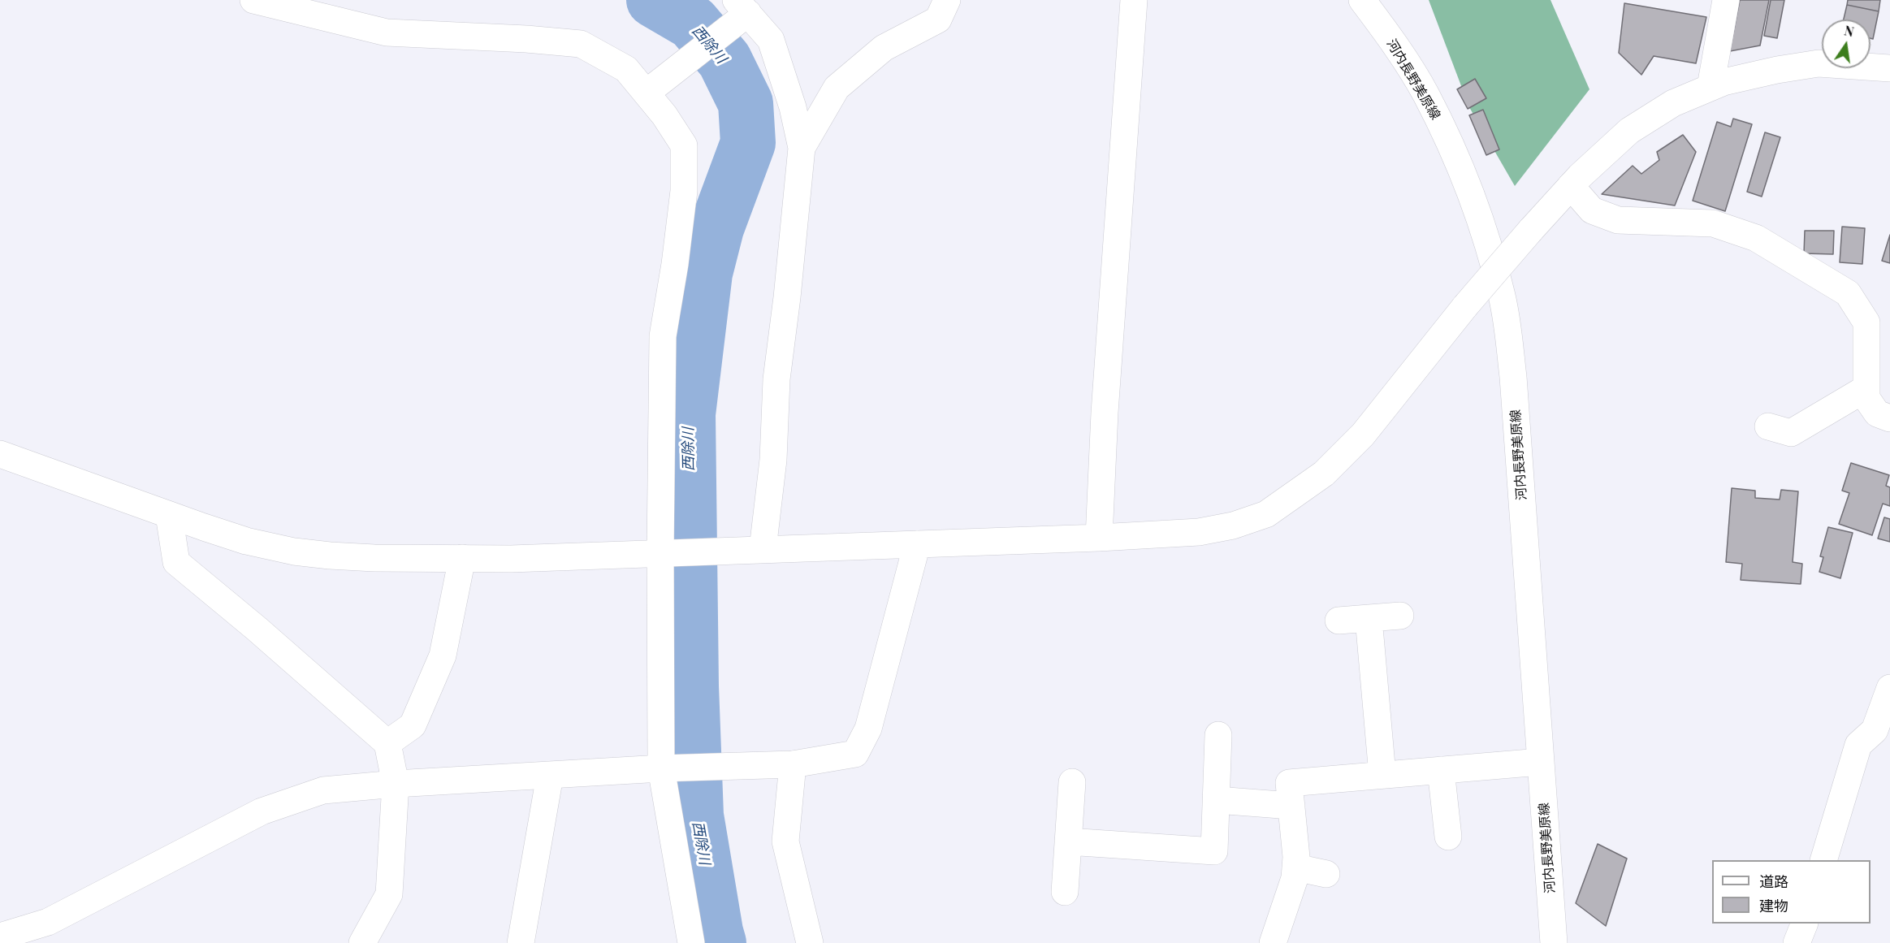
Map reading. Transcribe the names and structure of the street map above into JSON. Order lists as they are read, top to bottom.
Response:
{
  "streets": {
    "street": ["河内長野美原線"]
  },
  "water": ["西除川"],
  "legend": ["道路", "建物"],
  "north": "top"
}
